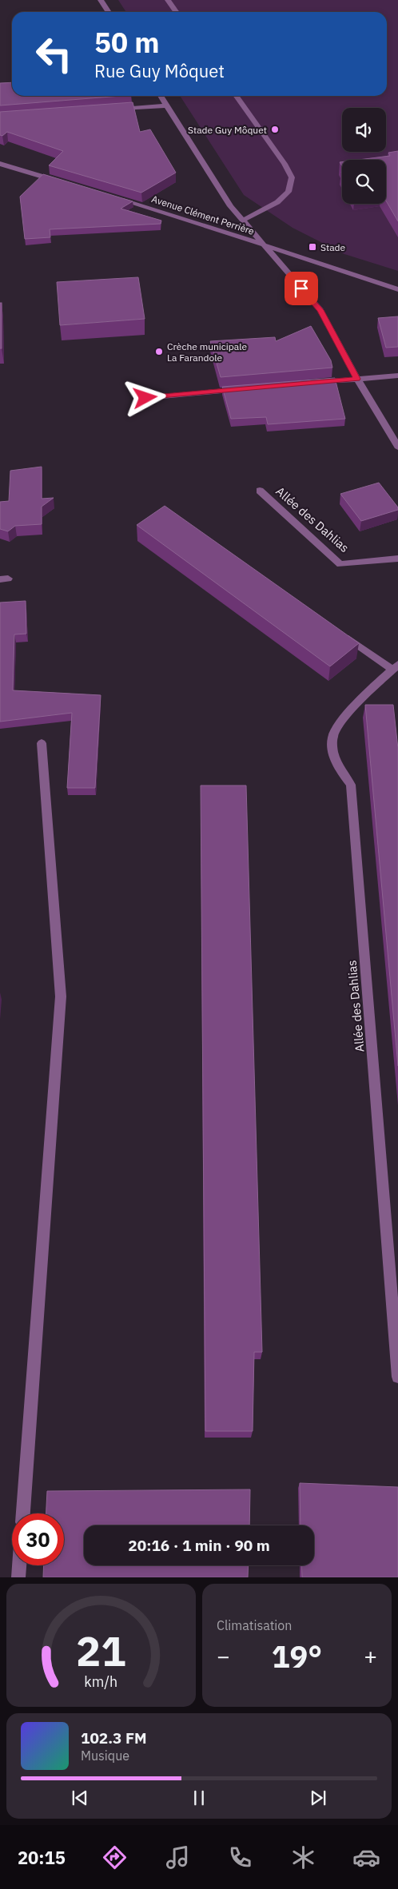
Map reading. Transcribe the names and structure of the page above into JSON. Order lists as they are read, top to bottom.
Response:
{
  "streets": {
    "street": ["Avenue Clément Perrière", "Allée des Dahlias"]
  },
  "places": {
    "other": ["Stade Guy Môquet", "Crèche municipale La Farandole"],
    "transit": ["Stade"]
  },
  "page": {
    "turn": ["50 m", "Rue Guy Môquet"],
    "limit": "30",
    "trip": "20:16 · 1 min · 90 m",
    "tile": "Climatisation",
    "heat": ["−", "19°", "+"],
    "song": ["102.3 FM", "Musique"],
    "tabs": "20:15",
    "gauge": ["21", "km/h"]
  }
}
